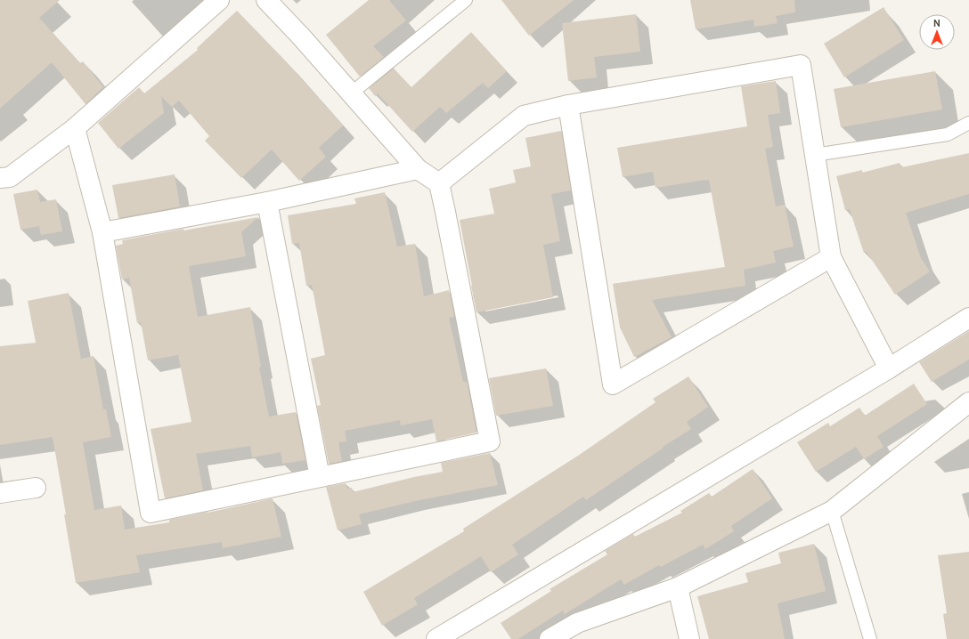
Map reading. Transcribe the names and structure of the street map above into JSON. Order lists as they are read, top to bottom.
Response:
{
  "north": "top"
}
